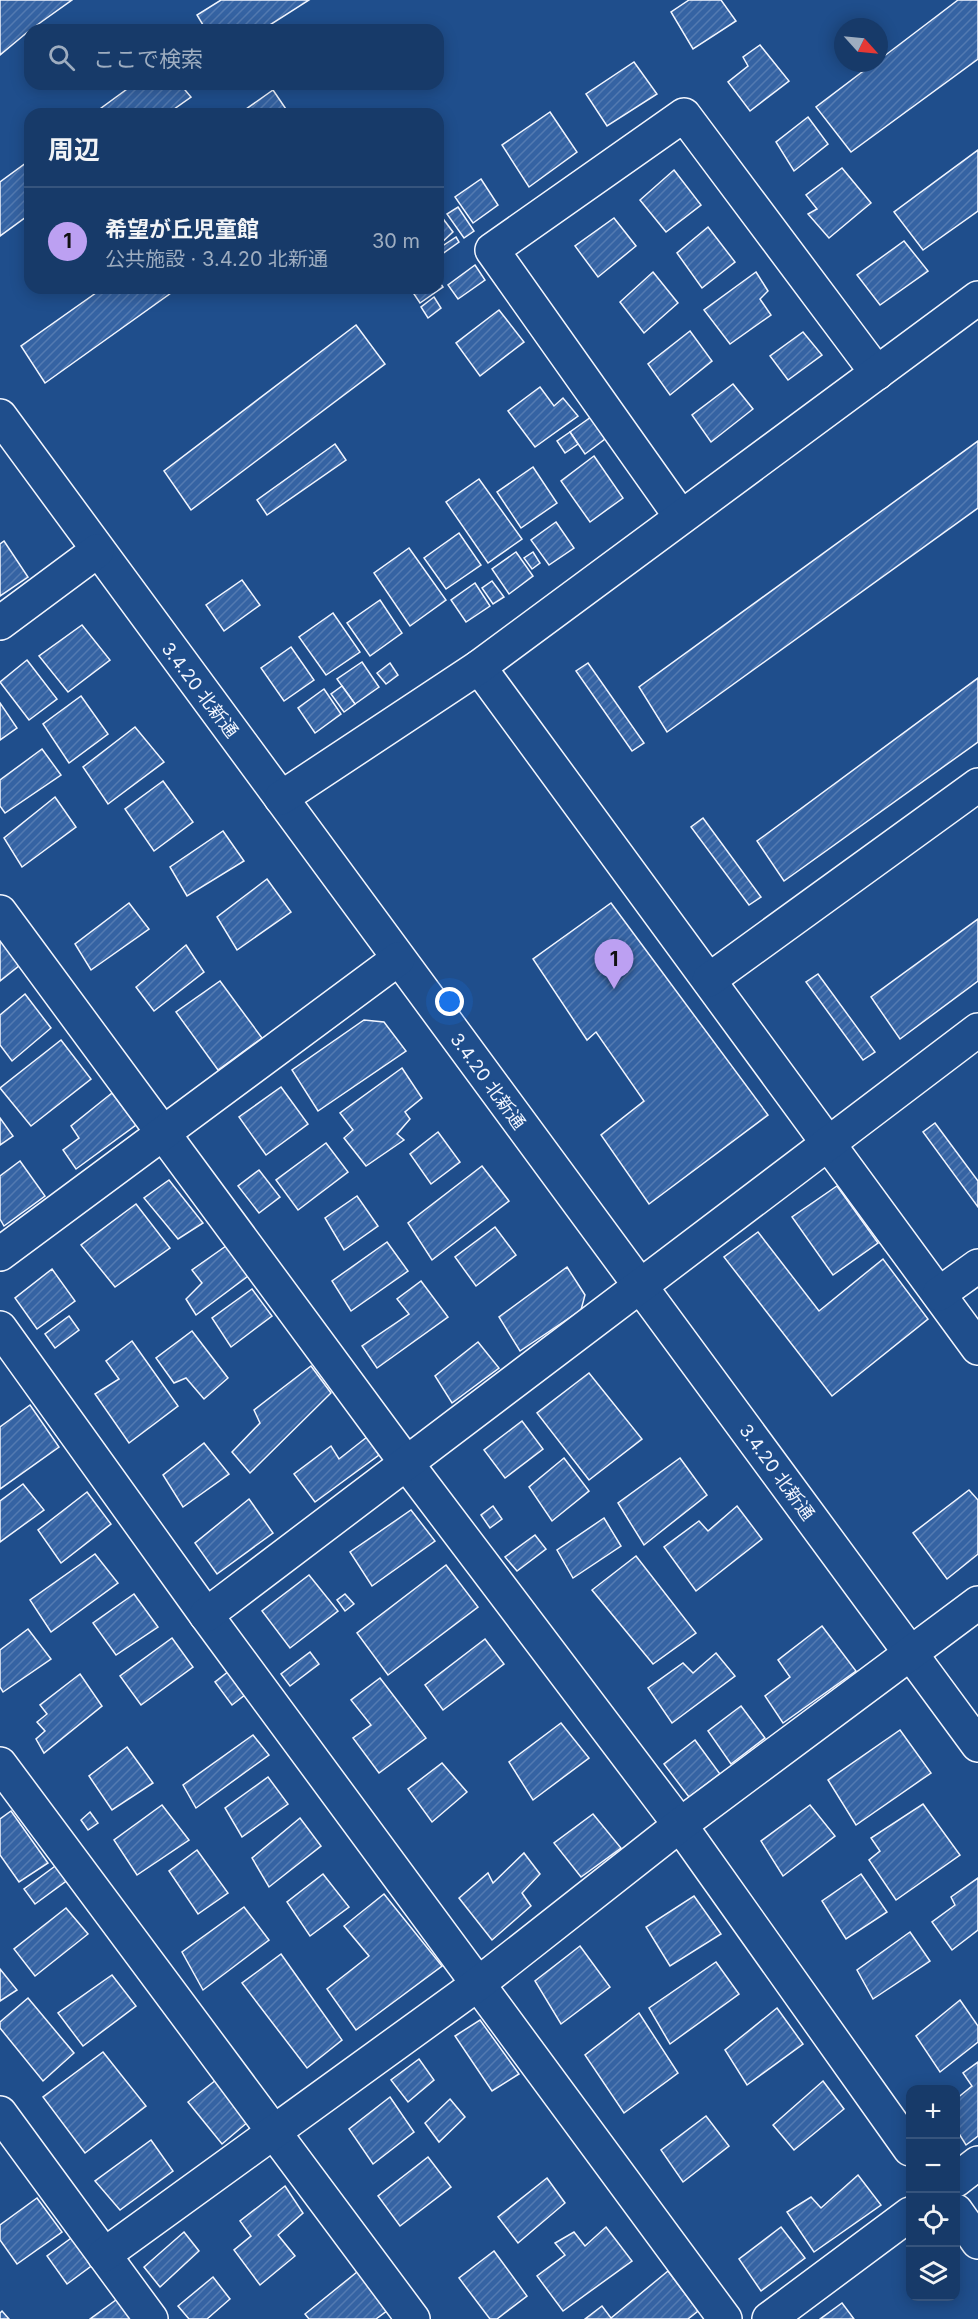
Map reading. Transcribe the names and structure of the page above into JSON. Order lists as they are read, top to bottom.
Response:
{
  "streets": {
    "street": ["3.4.20 北新通"]
  },
  "north": "bottom right",
  "page": {
    "search": "ここで検索",
    "heading": "周辺",
    "list": [
      {
        "mark": "1",
        "name": "希望が丘児童館",
        "note": "公共施設 · 3.4.20 北新通",
        "value": "30 m"
      }
    ],
    "pins": "1",
    "map_buttons": ["+", "−"]
  }
}
